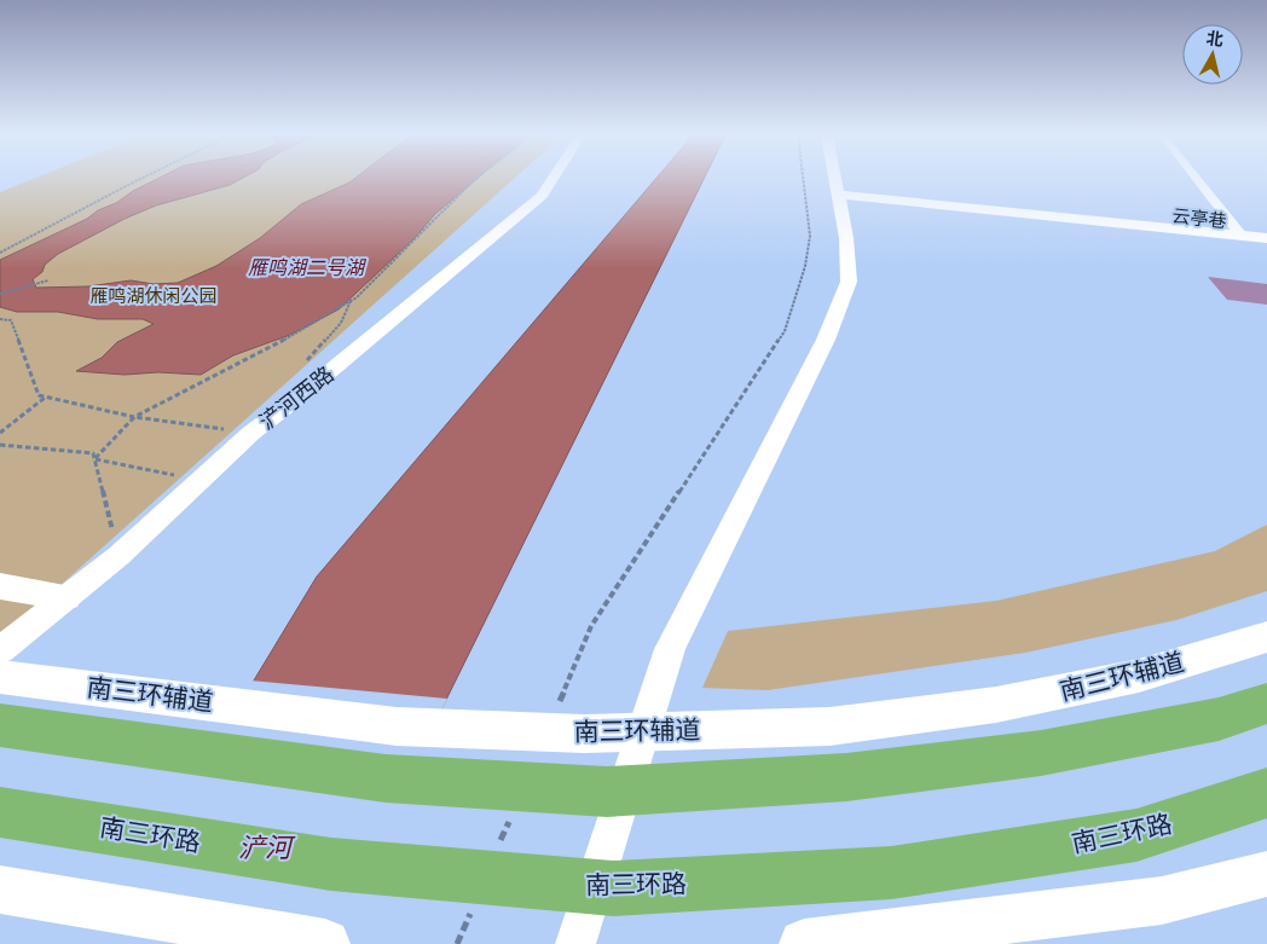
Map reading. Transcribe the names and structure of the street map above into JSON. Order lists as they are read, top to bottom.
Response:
{
  "streets": {
    "highway": ["南三环路"],
    "main road": ["南三环辅道"],
    "street": ["云亭巷", "浐河西路"]
  },
  "water": ["雁鸣湖二号湖", "浐河"],
  "parks": ["雁鸣湖休闲公园"],
  "north": "top"
}
